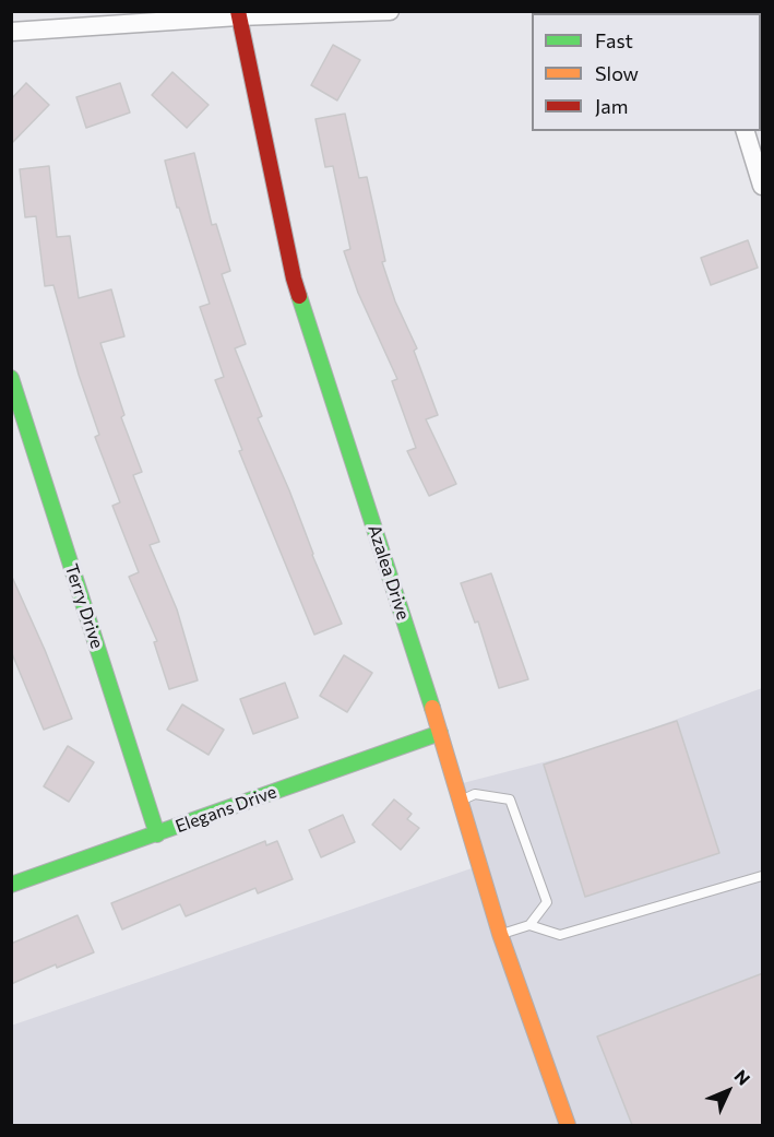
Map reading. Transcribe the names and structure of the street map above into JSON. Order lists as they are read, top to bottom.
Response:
{
  "streets": {
    "street": ["Azalea Drive", "Terry Drive", "Elegans Drive"]
  },
  "crossings": [
    ["Azalea Drive", "Elegans Drive"],
    ["Terry Drive", "Elegans Drive"]
  ],
  "legend": ["Fast", "Slow", "Jam"],
  "north": "top right"
}
